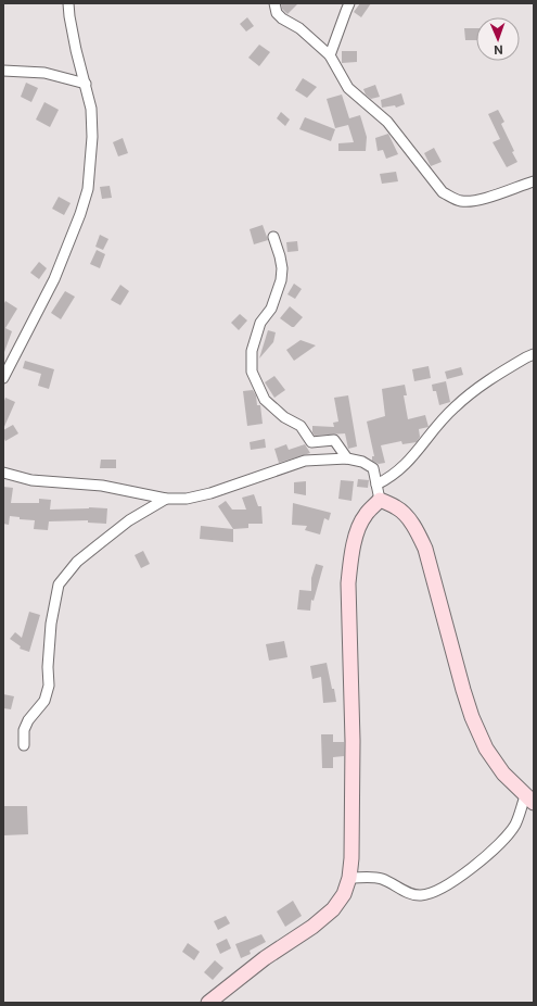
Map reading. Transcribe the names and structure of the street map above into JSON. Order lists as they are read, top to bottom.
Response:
{
  "north": "bottom"
}
